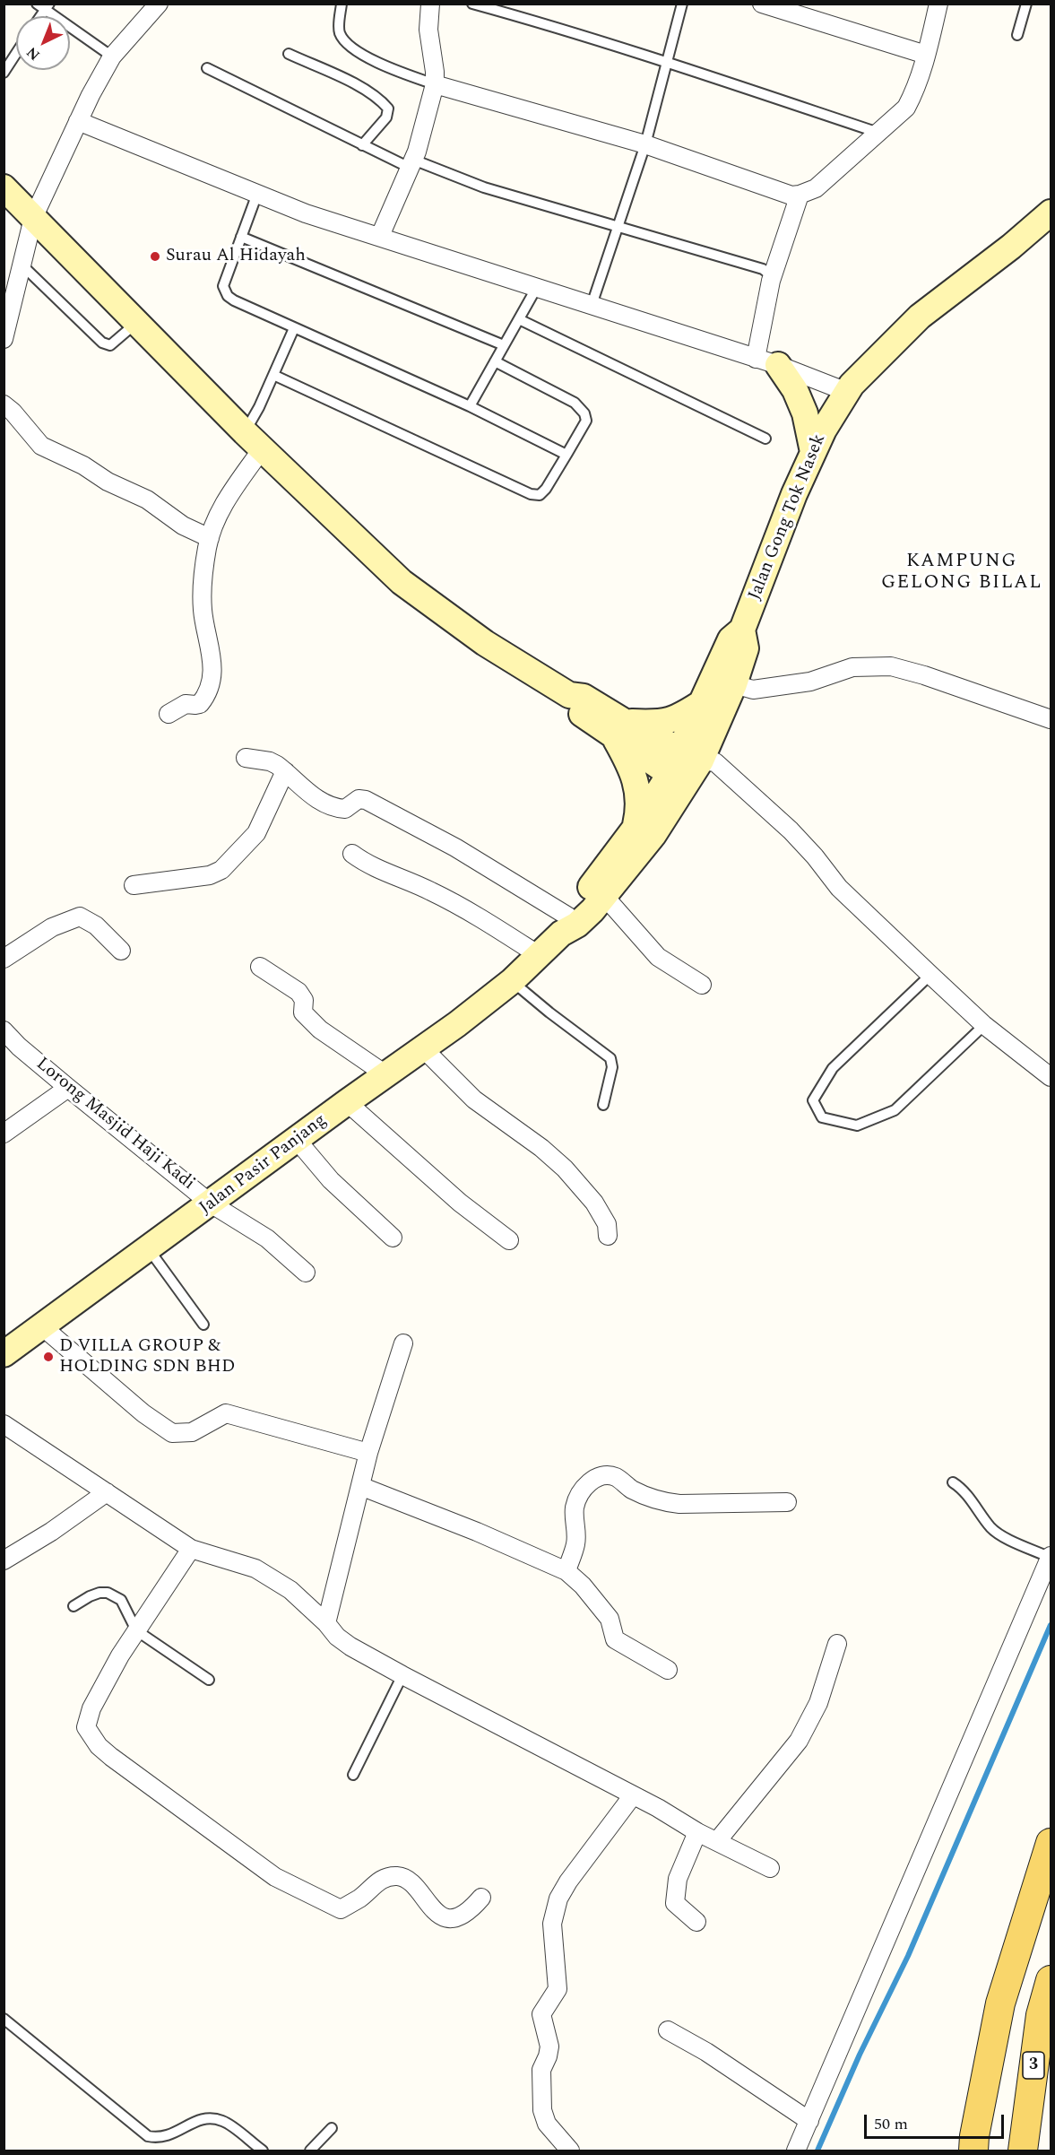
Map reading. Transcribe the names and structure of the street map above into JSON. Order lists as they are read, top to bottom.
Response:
{
  "streets": {
    "main road": ["Jalan Gong Tok Nasek", "Jalan Pasir Panjang", "3"],
    "street": ["Lorong Masjid Haji Kadi"]
  },
  "crossings": [
    ["Jalan Gong Tok Nasek", "Jalan Pasir Panjang"],
    ["Lorong Masjid Haji Kadi", "Jalan Pasir Panjang"]
  ],
  "districts": ["KAMPUNG GELONG BILAL"],
  "places": ["Surau Al Hidayah", "D VILLA GROUP & HOLDING SDN BHD"],
  "scale_bar": "50 m",
  "north": "bottom left"
}
